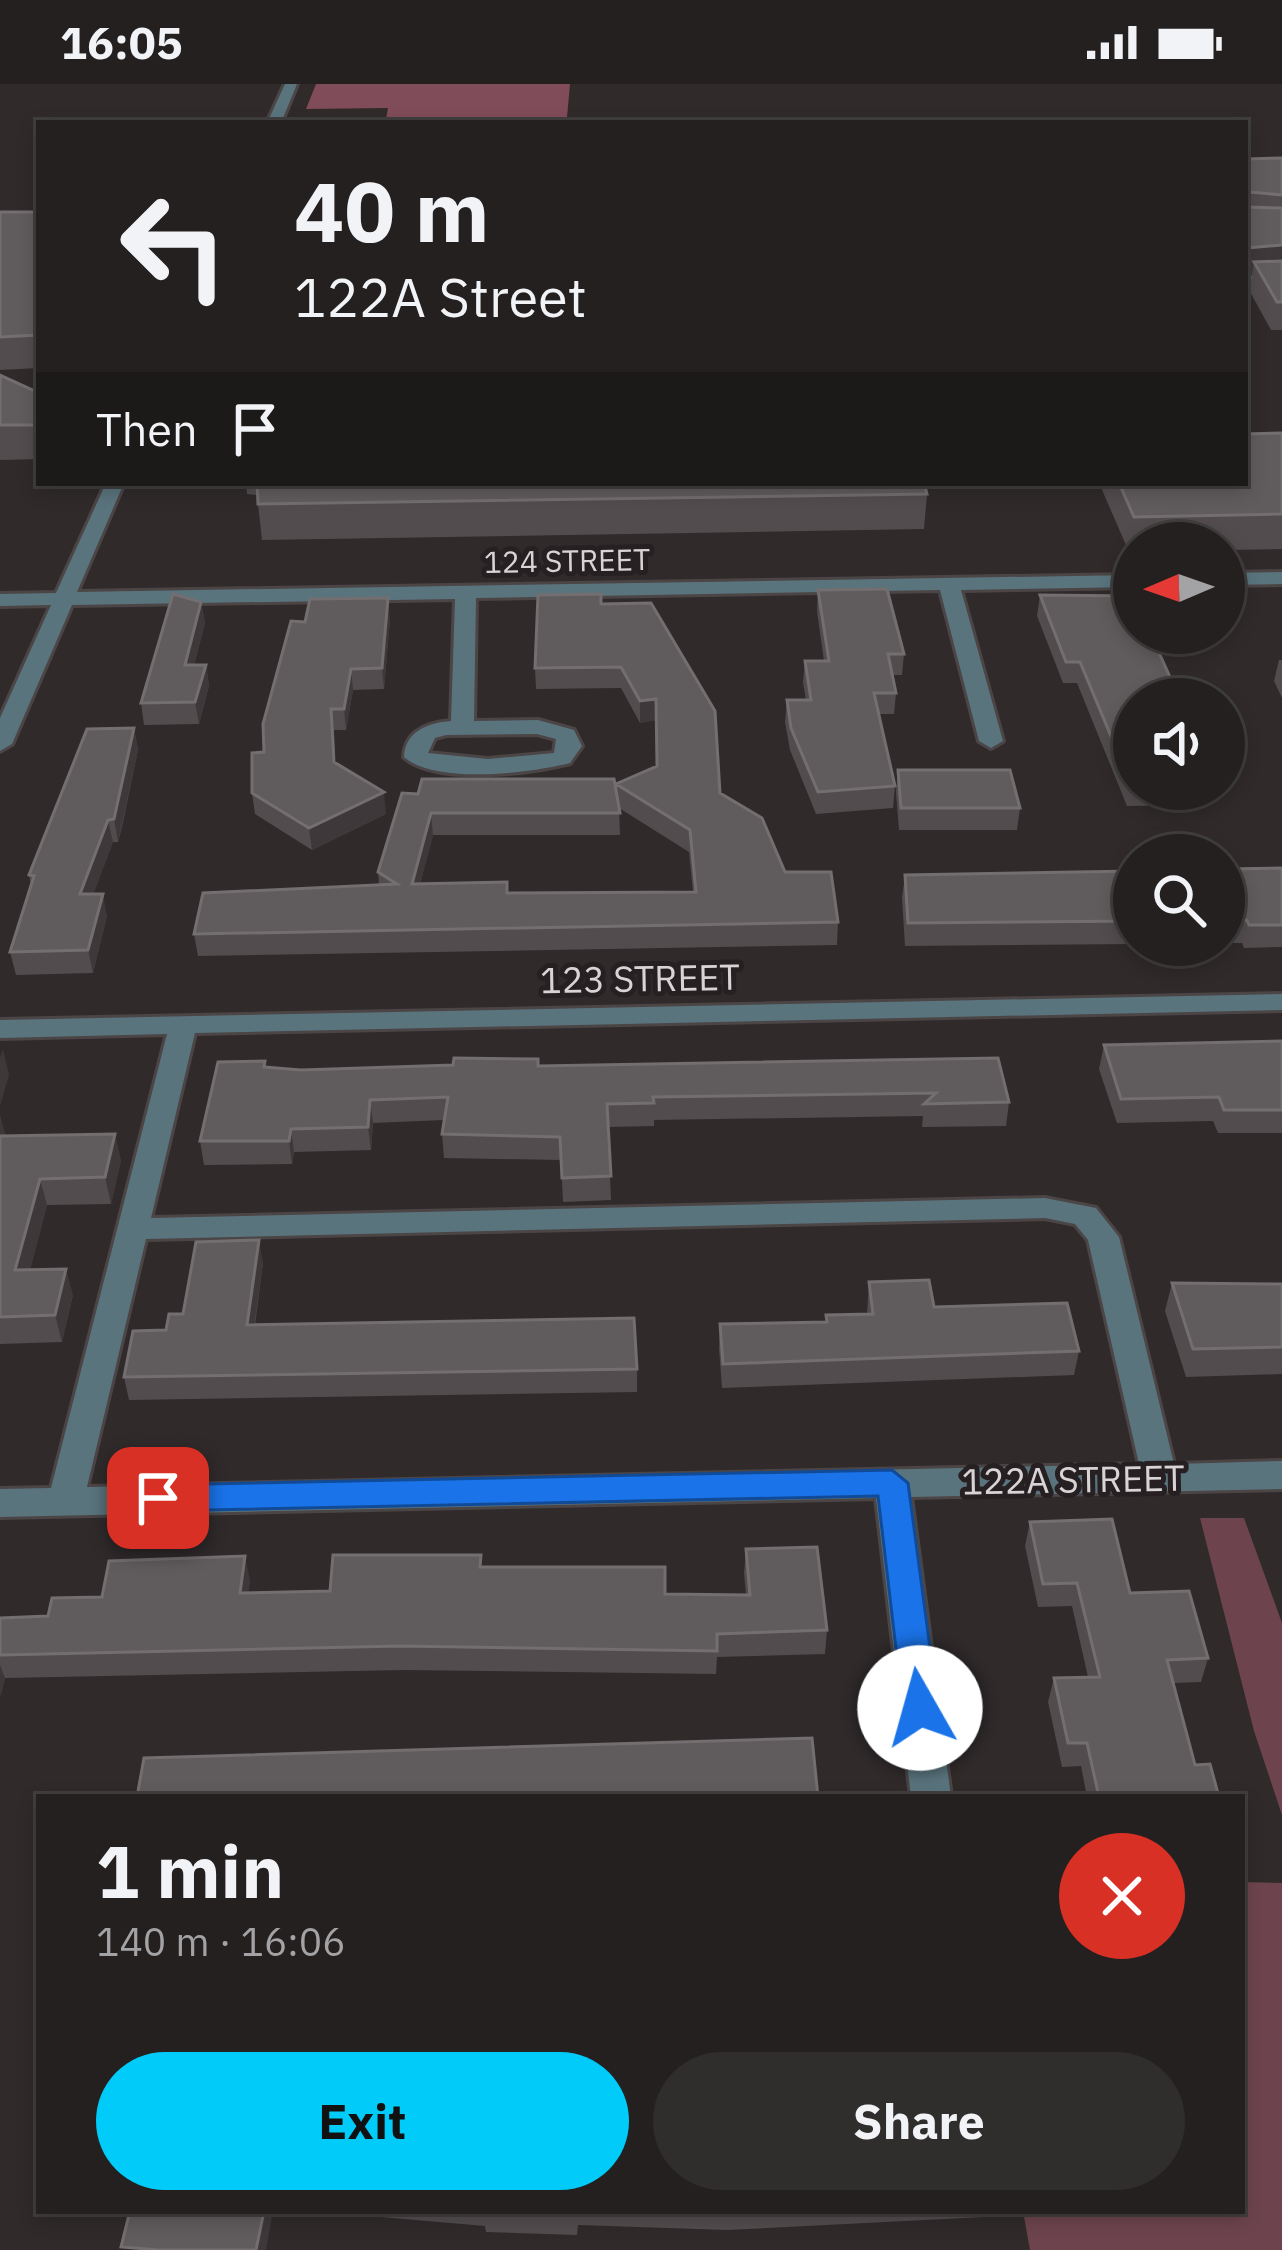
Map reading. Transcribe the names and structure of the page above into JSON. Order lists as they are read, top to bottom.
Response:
{
  "streets": {
    "street": ["124 STREET", "123 STREET", "122A STREET"]
  },
  "north": "left",
  "page": {
    "status": "16:05",
    "turn": ["40 m", "122A Street"],
    "then": "Then",
    "heading": ["1 min", "140 m · 16:06"],
    "buttons": ["Exit", "Share"]
  }
}
